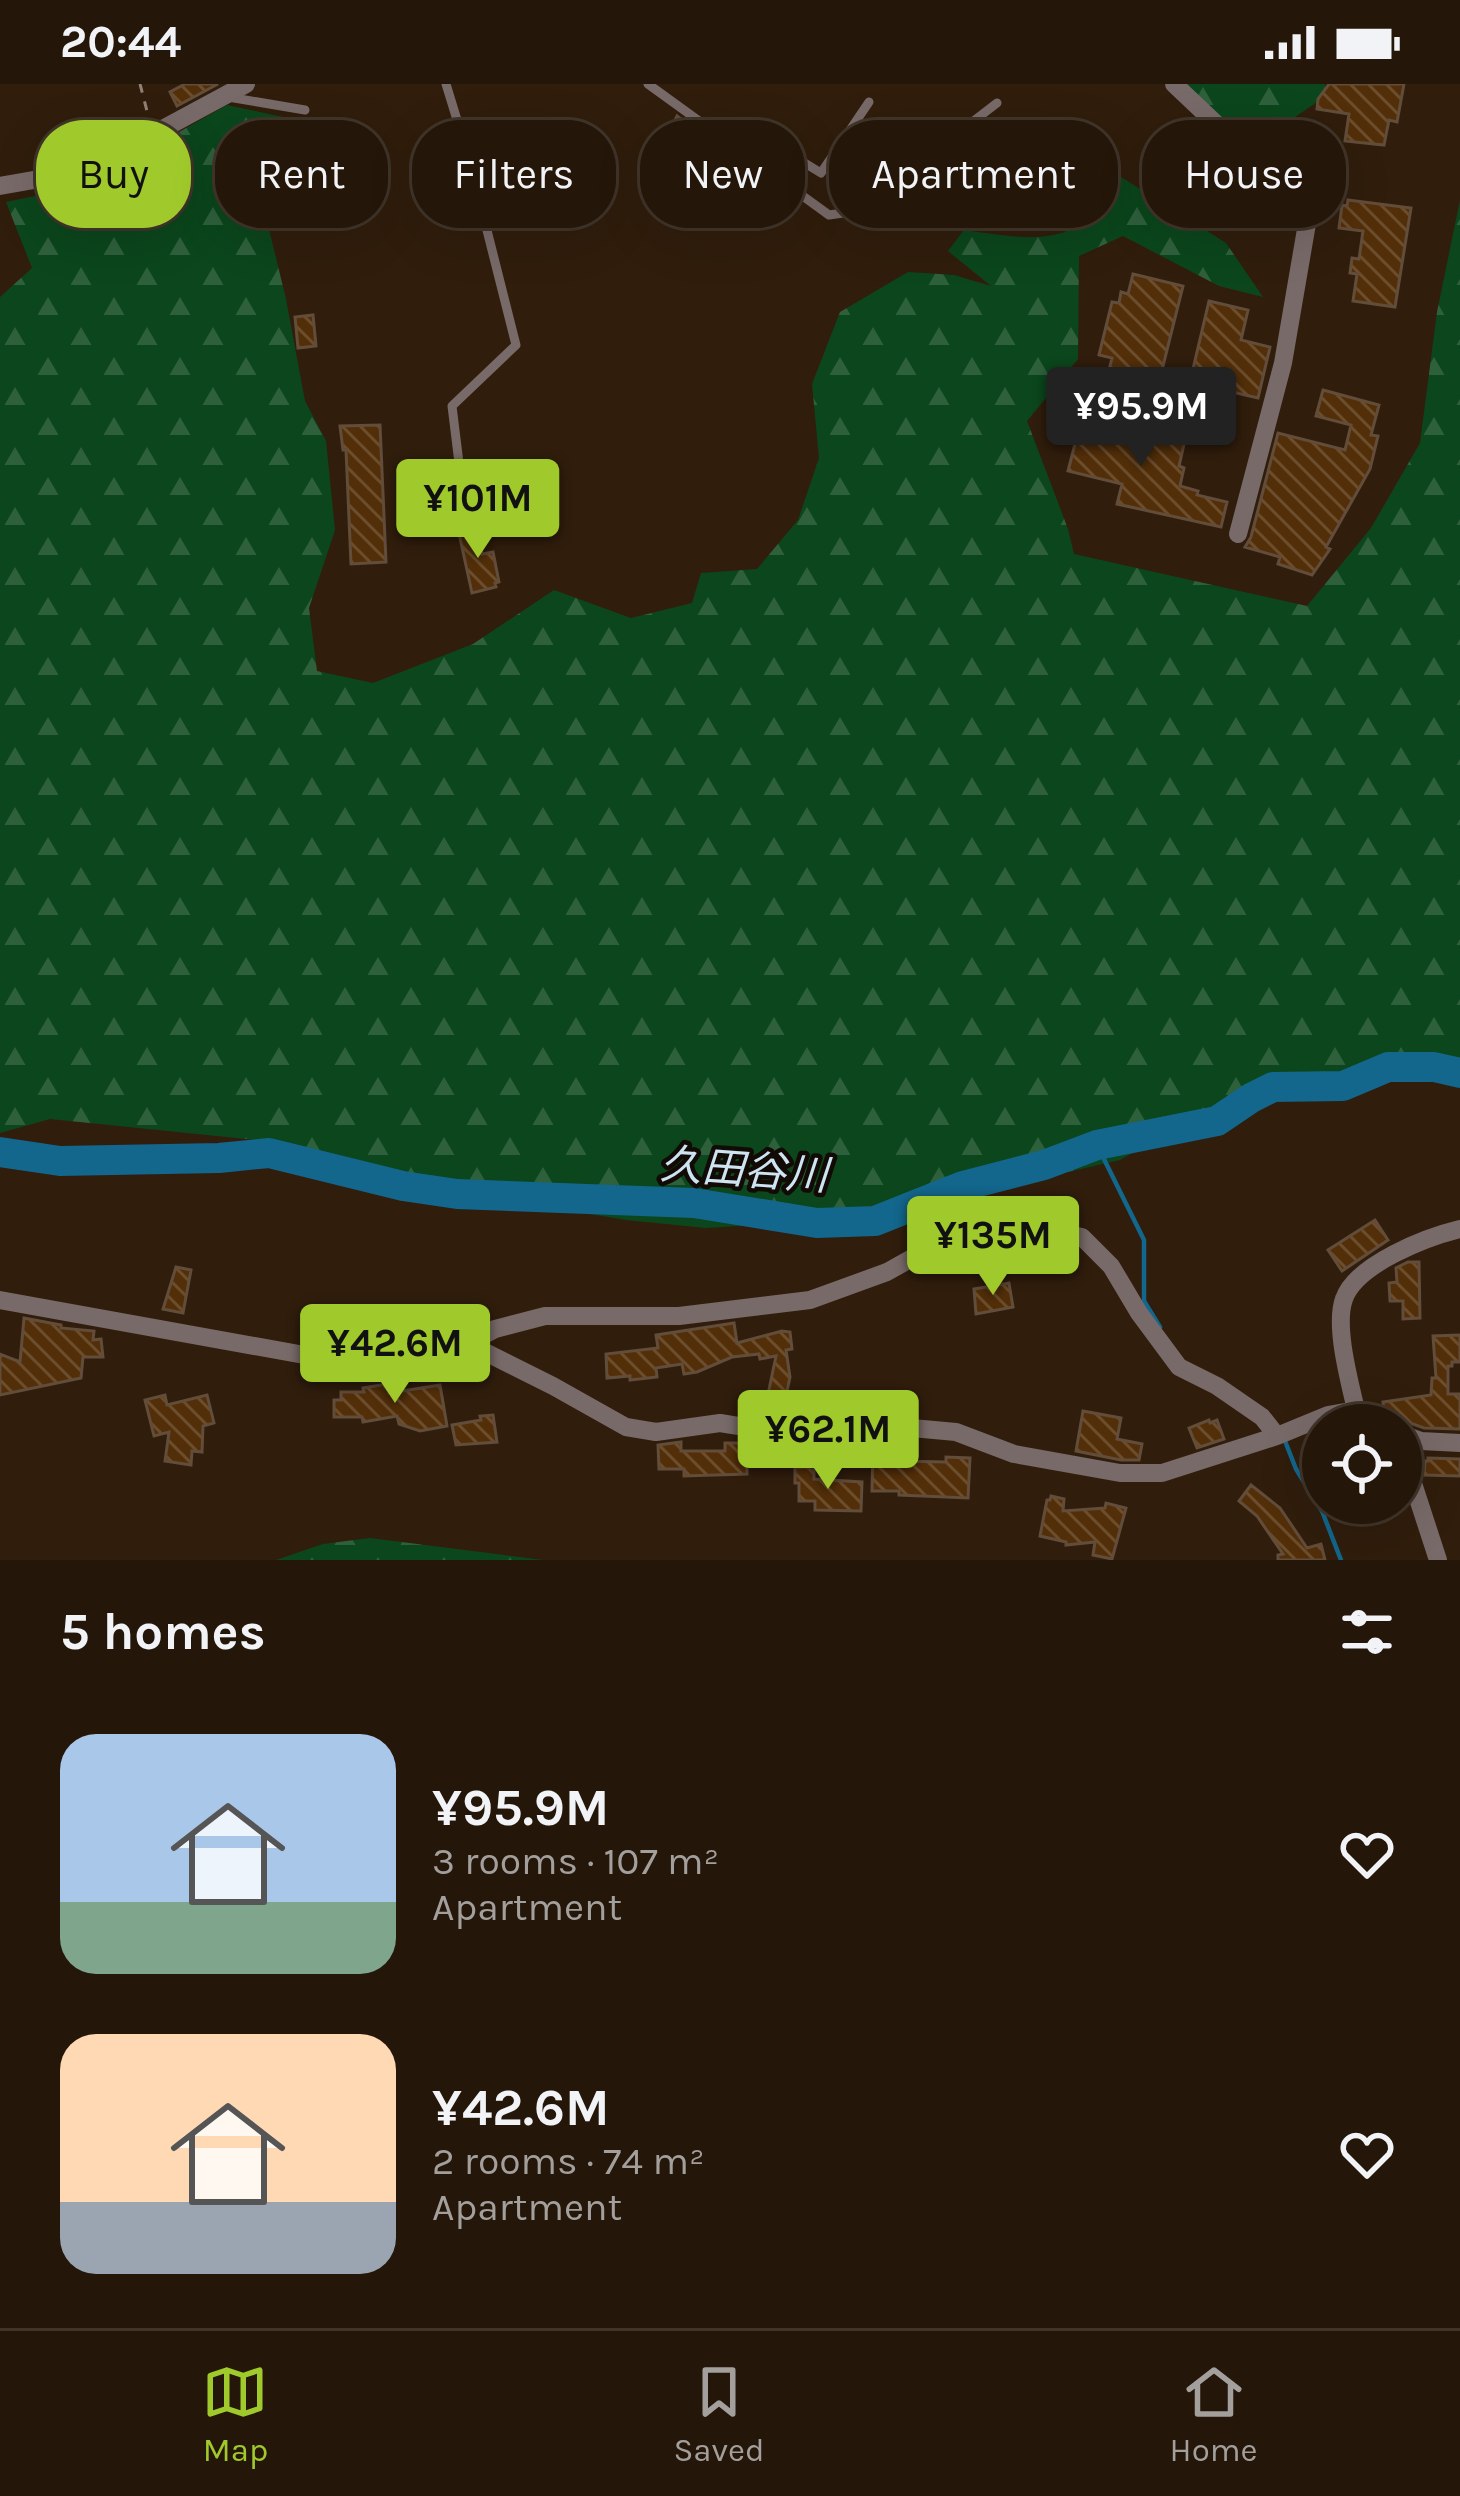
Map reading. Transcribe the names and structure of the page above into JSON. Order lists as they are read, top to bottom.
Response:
{
  "water": ["久田谷川"],
  "page": {
    "status": "20:44",
    "chip": [
      "Buy",
      "Rent",
      "Filters",
      "New",
      "Apartment",
      "House"
    ],
    "price": [
      "¥95.9M",
      "¥101M",
      "¥135M",
      "¥42.6M",
      "¥62.1M"
    ],
    "heading": "5 homes",
    "list": [
      {
        "name": "¥95.9M",
        "note": "3 rooms · 107 m² · Apartment"
      },
      {
        "name": "¥42.6M",
        "note": "2 rooms · 74 m² · Apartment"
      }
    ],
    "tabs": ["Map", "Saved", "Home"]
  }
}
